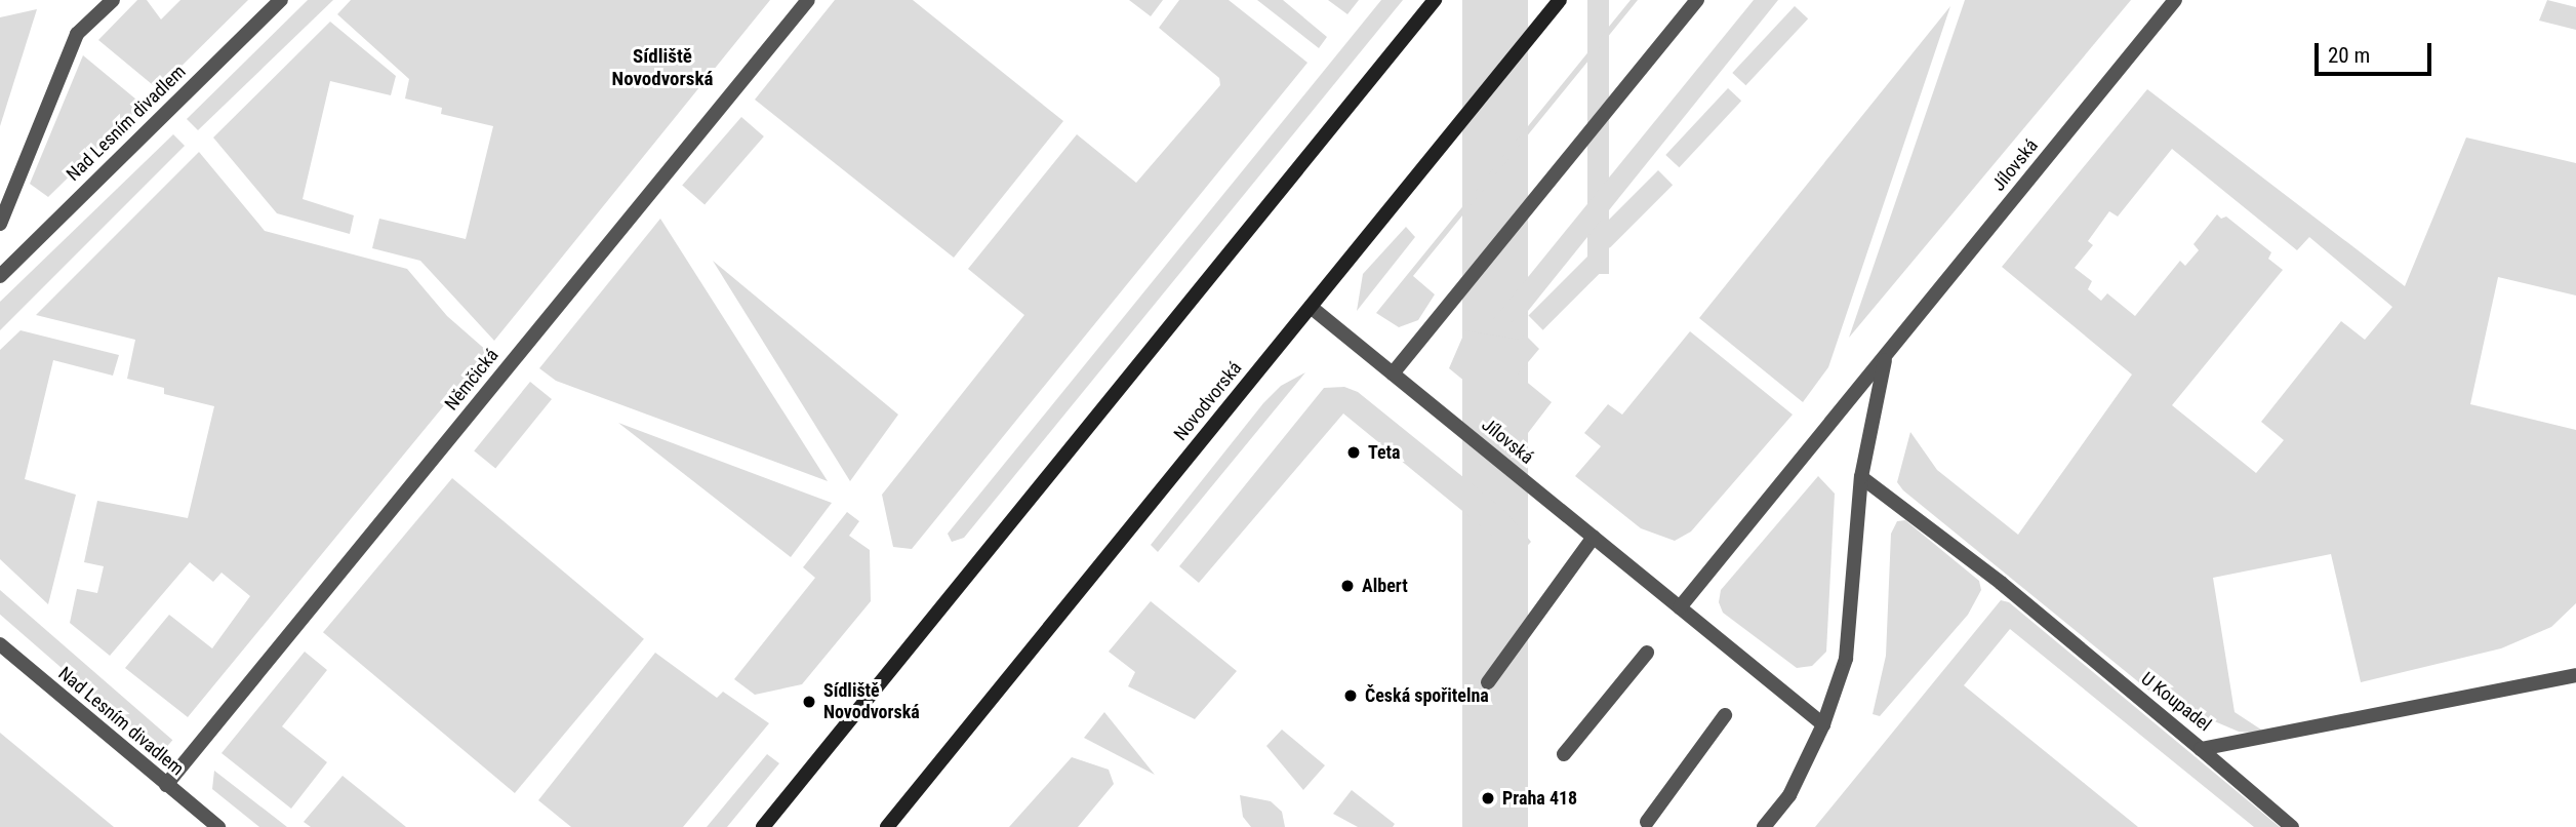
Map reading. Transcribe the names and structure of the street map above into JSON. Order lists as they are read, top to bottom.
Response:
{
  "streets": {
    "main road": ["Novodvorská"],
    "street": [
      "Nad Lesním divadlem",
      "Jílovská",
      "Němčická",
      "U Koupadel"
    ]
  },
  "crossings": [
    ["Nad Lesním divadlem", "Němčická"],
    ["Jílovská", "Novodvorská"],
    ["Jílovská", "U Koupadel"]
  ],
  "districts": ["Sídliště Novodvorská"],
  "places": [
    "Teta",
    "Albert",
    "Česká spořitelna",
    "Sídliště Novodvorská",
    "Praha 418"
  ],
  "scale_bar": "20 m"
}
